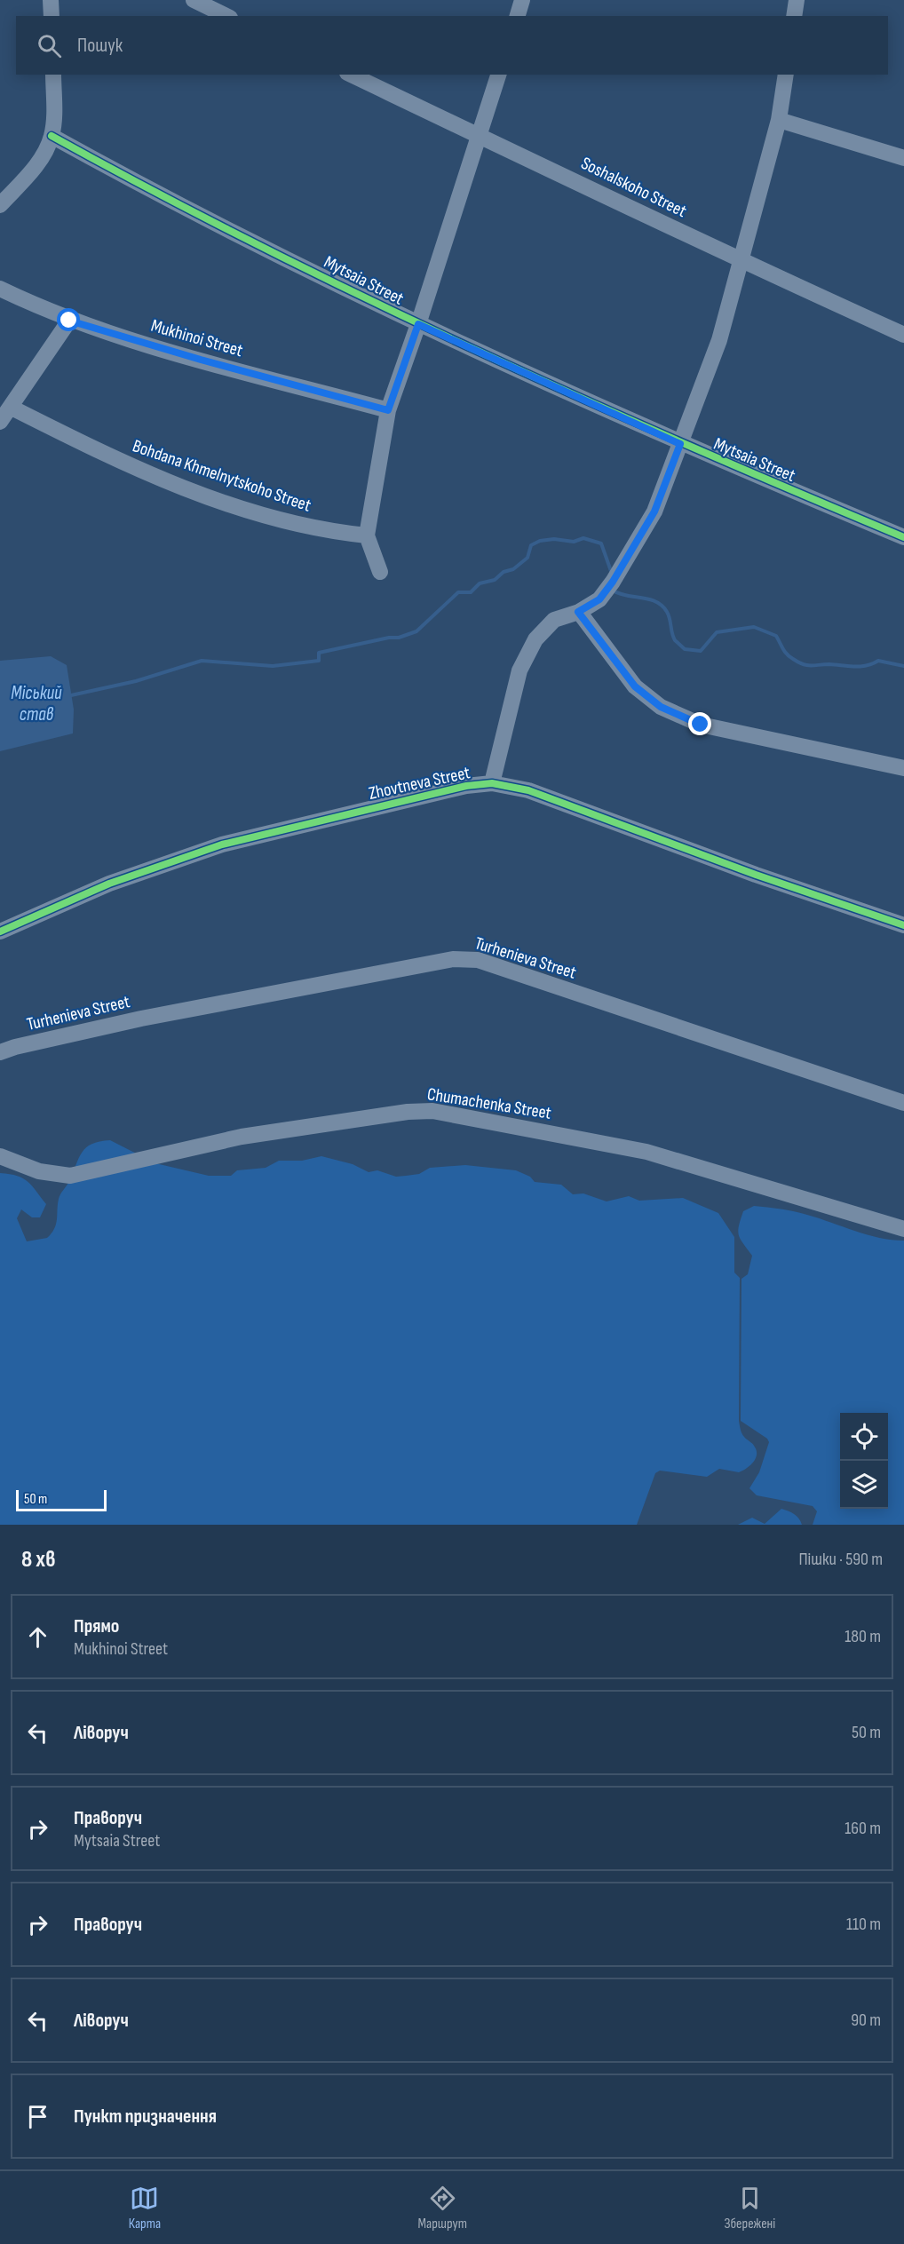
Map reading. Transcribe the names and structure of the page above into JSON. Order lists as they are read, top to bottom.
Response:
{
  "streets": {
    "street": [
      "Soshalskoho Street",
      "Mytsaia Street",
      "Mukhinoi Street",
      "Bohdana Khmelnytskoho Street",
      "Zhovtneva Street",
      "Turhenieva Street",
      "Chumachenka Street"
    ]
  },
  "water": ["Міський став"],
  "scale_bar": "50 m",
  "page": {
    "search": "Пошук",
    "scale": "50 m",
    "heading": ["8 хв", "Пішки · 590 m"],
    "list": [
      ["Прямо", "Mukhinoi Street", "180 m"],
      ["Ліворуч", "50 m"],
      ["Праворуч", "Mytsaia Street", "160 m"],
      ["Праворуч", "110 m"],
      ["Ліворуч", "90 m"],
      "Пункт призначення"
    ],
    "nav": ["Карта", "Маршрут", "Збережені"]
  }
}
